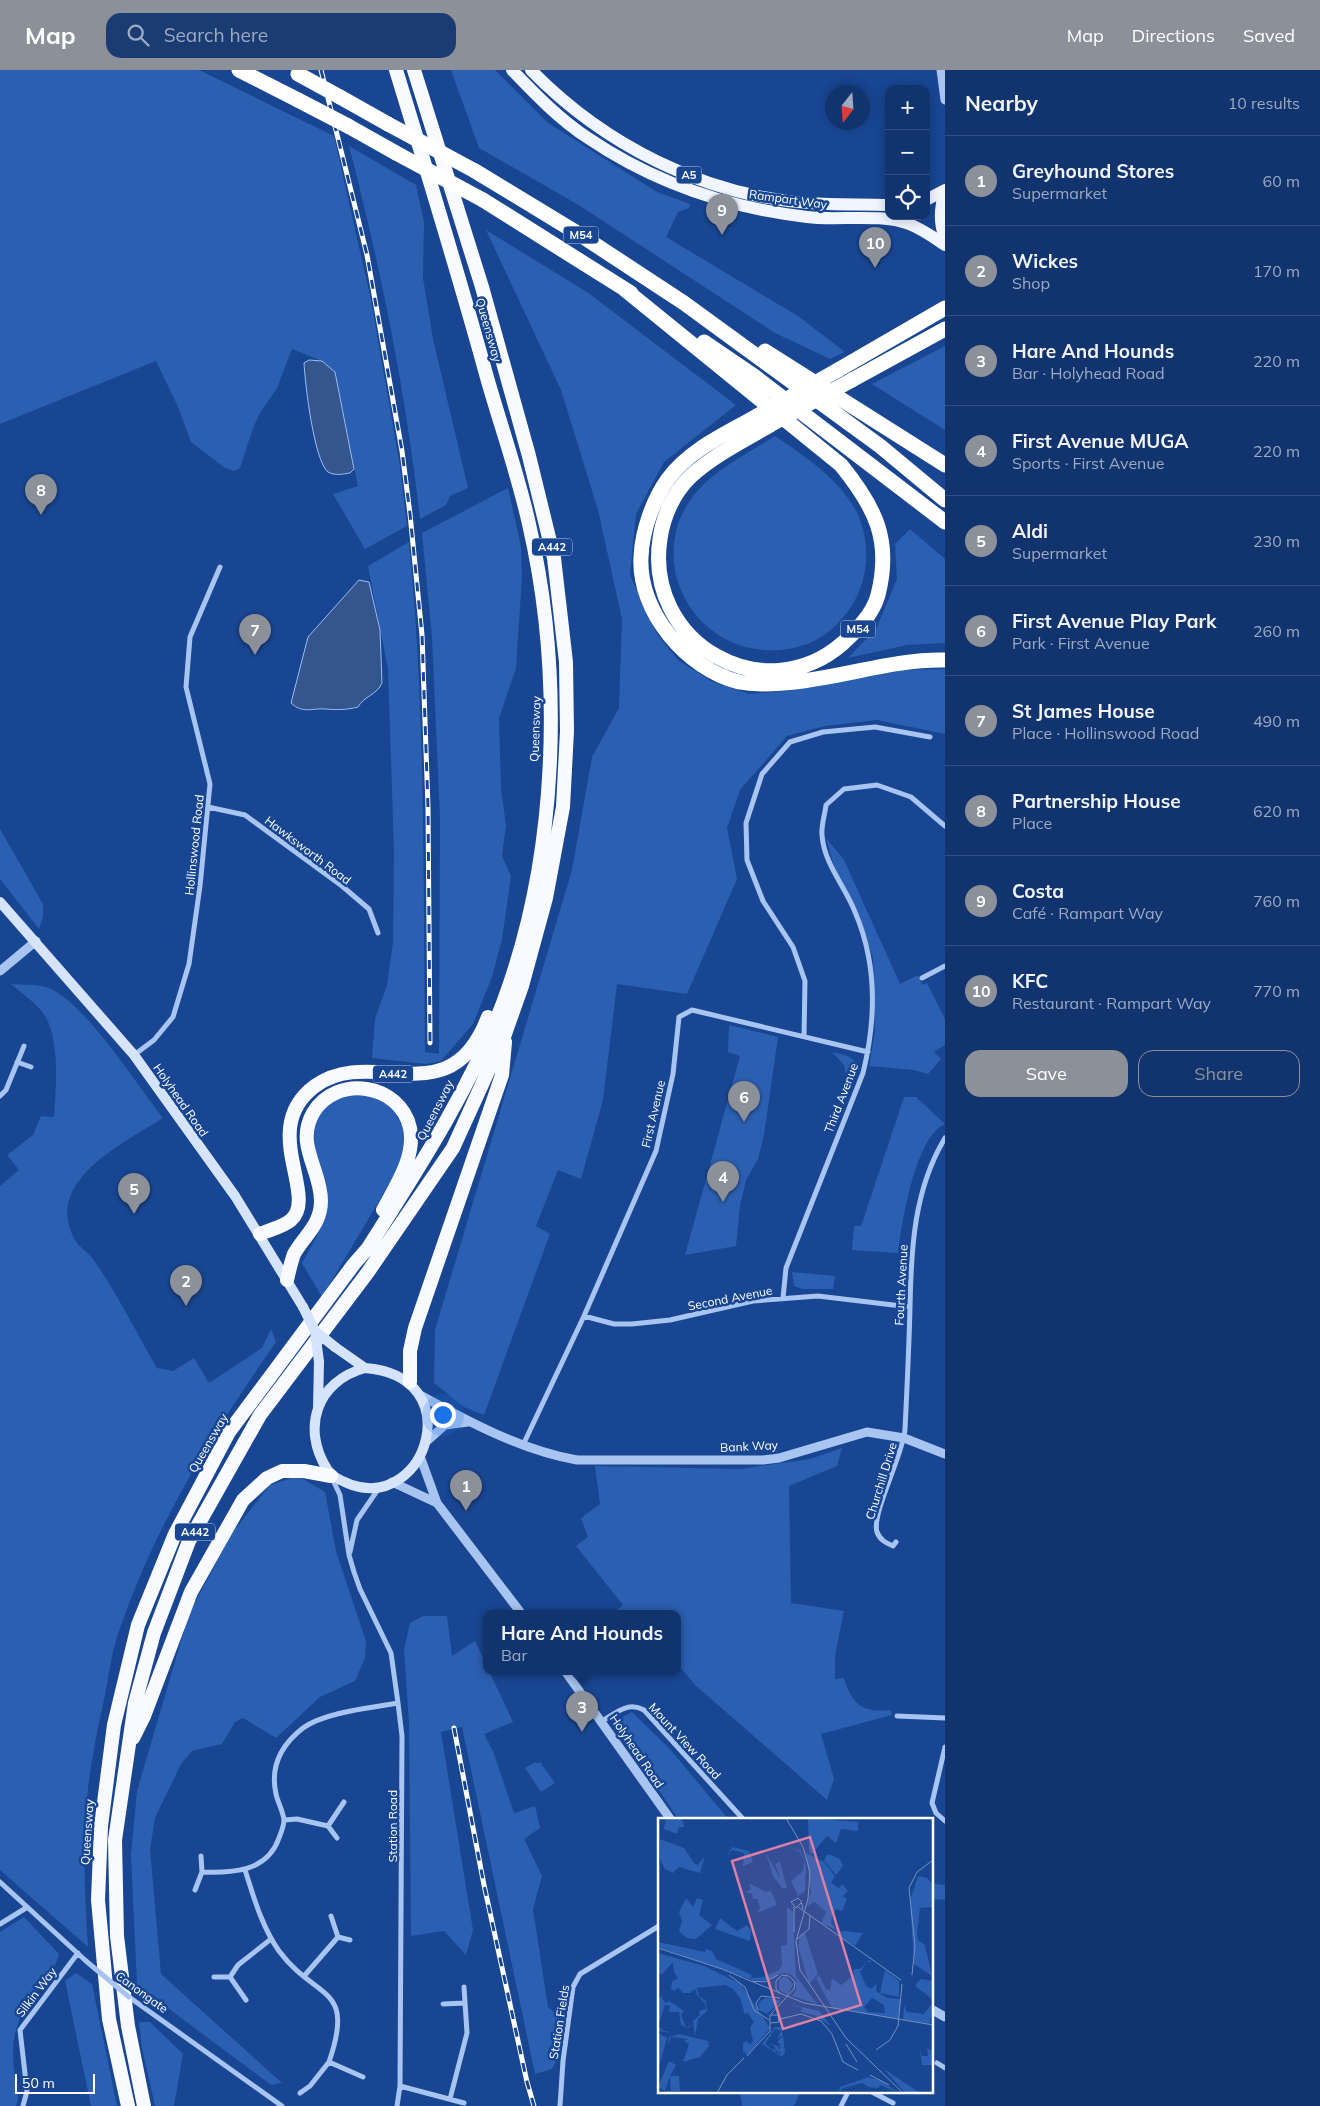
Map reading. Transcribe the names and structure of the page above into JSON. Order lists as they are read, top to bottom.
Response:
{
  "streets": {
    "highway": ["M54", "Queensway", "A442"],
    "main road": ["A5", "Rampart Way", "Holyhead Road"],
    "street": [
      "Hollinswood Road",
      "Hawksworth Road",
      "Third Avenue",
      "First Avenue",
      "Fourth Avenue",
      "Second Avenue",
      "Bank Way",
      "Churchill Drive",
      "Mount View Road",
      "Station Road",
      "Silkin Way",
      "Canongate",
      "Station Fields"
    ]
  },
  "crossings": [
    ["Queensway", "A442"],
    ["A442", "Holyhead Road"],
    ["A442", "Bank Way"],
    ["A442", "Station Road"],
    ["Hollinswood Road", "Hawksworth Road"],
    ["Hollinswood Road", "Holyhead Road"],
    ["Third Avenue", "First Avenue"],
    ["Third Avenue", "Second Avenue"],
    ["Holyhead Road", "Bank Way"],
    ["Holyhead Road", "Mount View Road"],
    ["Holyhead Road", "Station Road"],
    ["First Avenue", "Second Avenue"],
    ["First Avenue", "Bank Way"],
    ["Fourth Avenue", "Second Avenue"],
    ["Fourth Avenue", "Bank Way"],
    ["Fourth Avenue", "Churchill Drive"],
    ["Bank Way", "Churchill Drive"],
    ["Bank Way", "Station Road"],
    ["Silkin Way", "Canongate"]
  ],
  "scale_bar": "50 m",
  "north": "bottom",
  "page": {
    "header": "Map",
    "search": "Search here",
    "nav": ["Map", "Directions", "Saved"],
    "heading": ["Nearby", "10 results"],
    "map_buttons": ["+", "−"],
    "list": [
      {
        "mark": "1",
        "name": "Greyhound Stores",
        "note": "Supermarket",
        "value": "60 m"
      },
      {
        "mark": "2",
        "name": "Wickes",
        "note": "Shop",
        "value": "170 m"
      },
      {
        "mark": "3",
        "name": "Hare And Hounds",
        "note": "Bar · Holyhead Road",
        "value": "220 m"
      },
      {
        "mark": "4",
        "name": "First Avenue MUGA",
        "note": "Sports · First Avenue",
        "value": "220 m"
      },
      {
        "mark": "5",
        "name": "Aldi",
        "note": "Supermarket",
        "value": "230 m"
      },
      {
        "mark": "6",
        "name": "First Avenue Play Park",
        "note": "Park · First Avenue",
        "value": "260 m"
      },
      {
        "mark": "7",
        "name": "St James House",
        "note": "Place · Hollinswood Road",
        "value": "490 m"
      },
      {
        "mark": "8",
        "name": "Partnership House",
        "note": "Place",
        "value": "620 m"
      },
      {
        "mark": "9",
        "name": "Costa",
        "note": "Café · Rampart Way",
        "value": "760 m"
      },
      {
        "mark": "10",
        "name": "KFC",
        "note": "Restaurant · Rampart Way",
        "value": "770 m"
      }
    ],
    "pins": [
      "9",
      "10",
      "8",
      "7",
      "6",
      "4",
      "5",
      "2",
      "1",
      "3"
    ],
    "buttons": ["Save", "Share"],
    "popup": ["Hare And Hounds", "Bar"],
    "scale": "50 m"
  }
}
